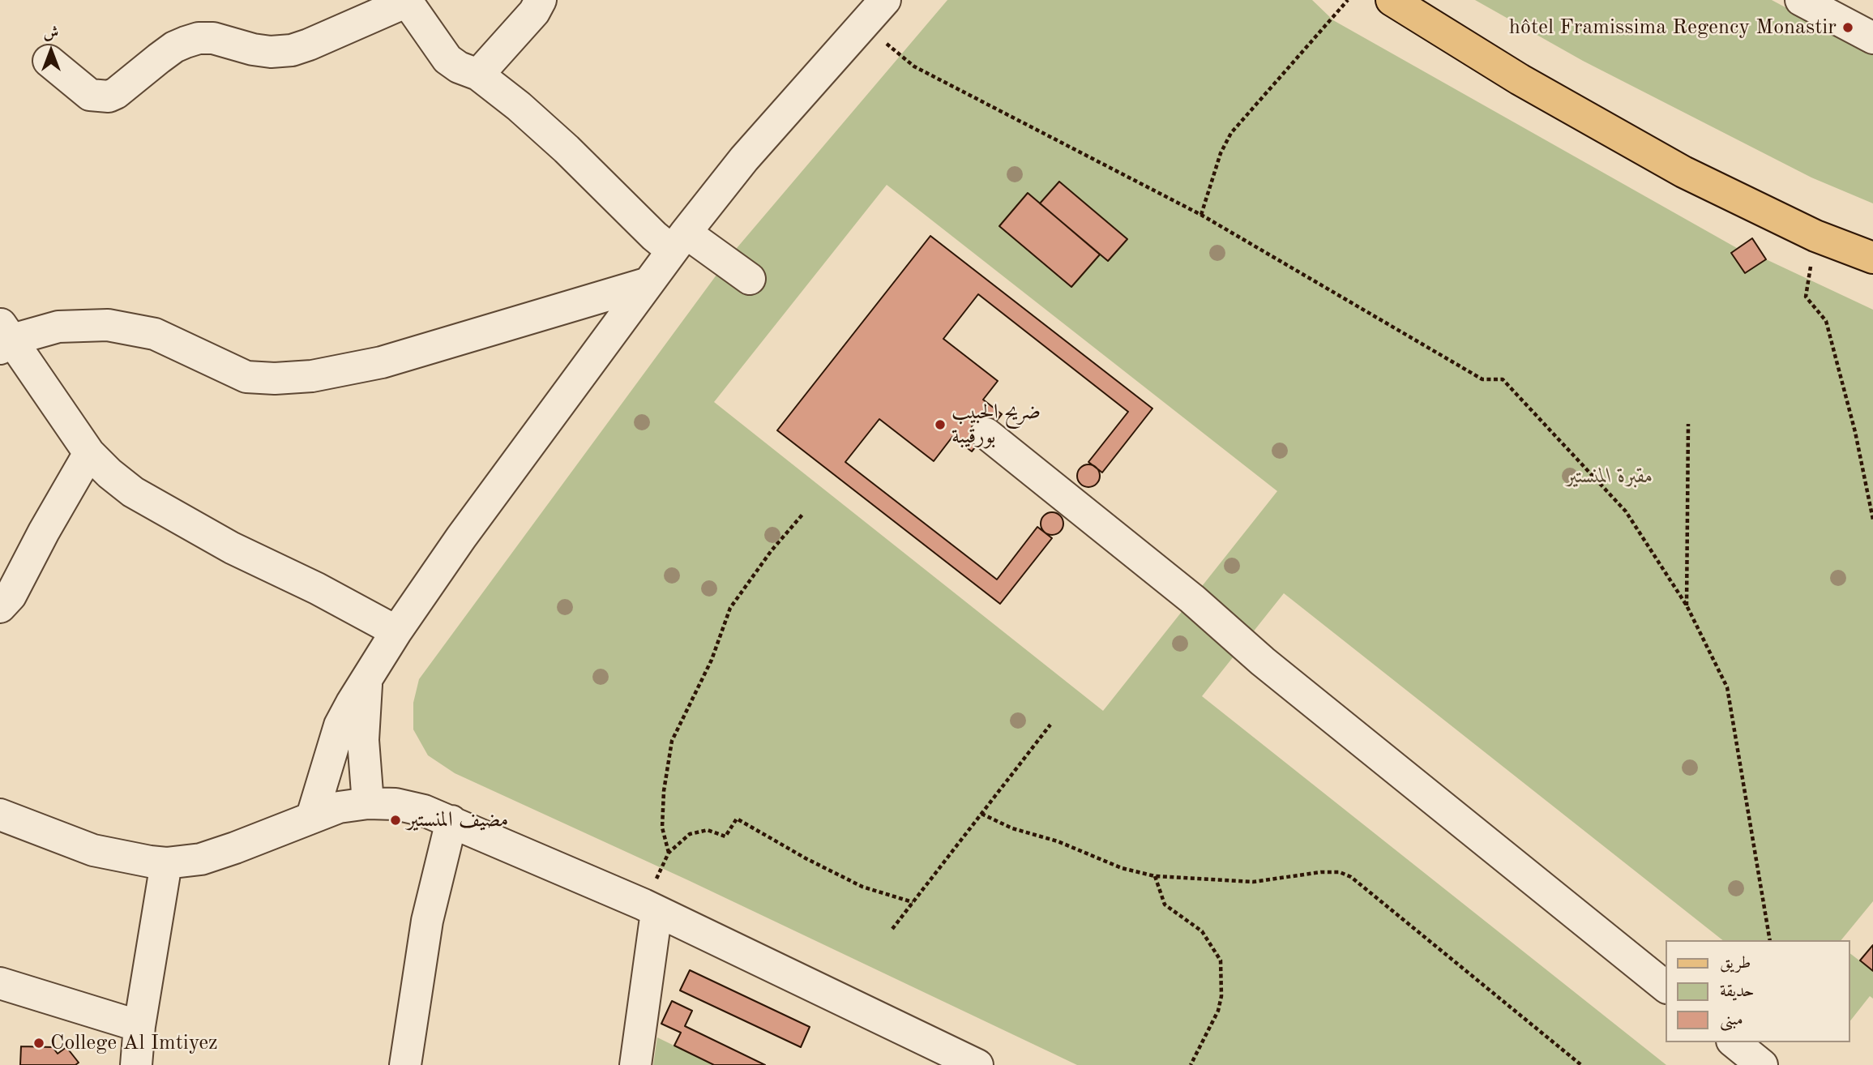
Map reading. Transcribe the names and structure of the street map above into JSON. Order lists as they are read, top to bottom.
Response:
{
  "parks": ["مقبرة المنستير"],
  "places": [
    "hôtel Framissima Regency Monastir",
    "ضريح الحبيب بورقيبة",
    "مضيف المنستير",
    "College Al Imtiyez"
  ],
  "legend": ["طريق", "حديقة", "مبنى"],
  "north": "top"
}
